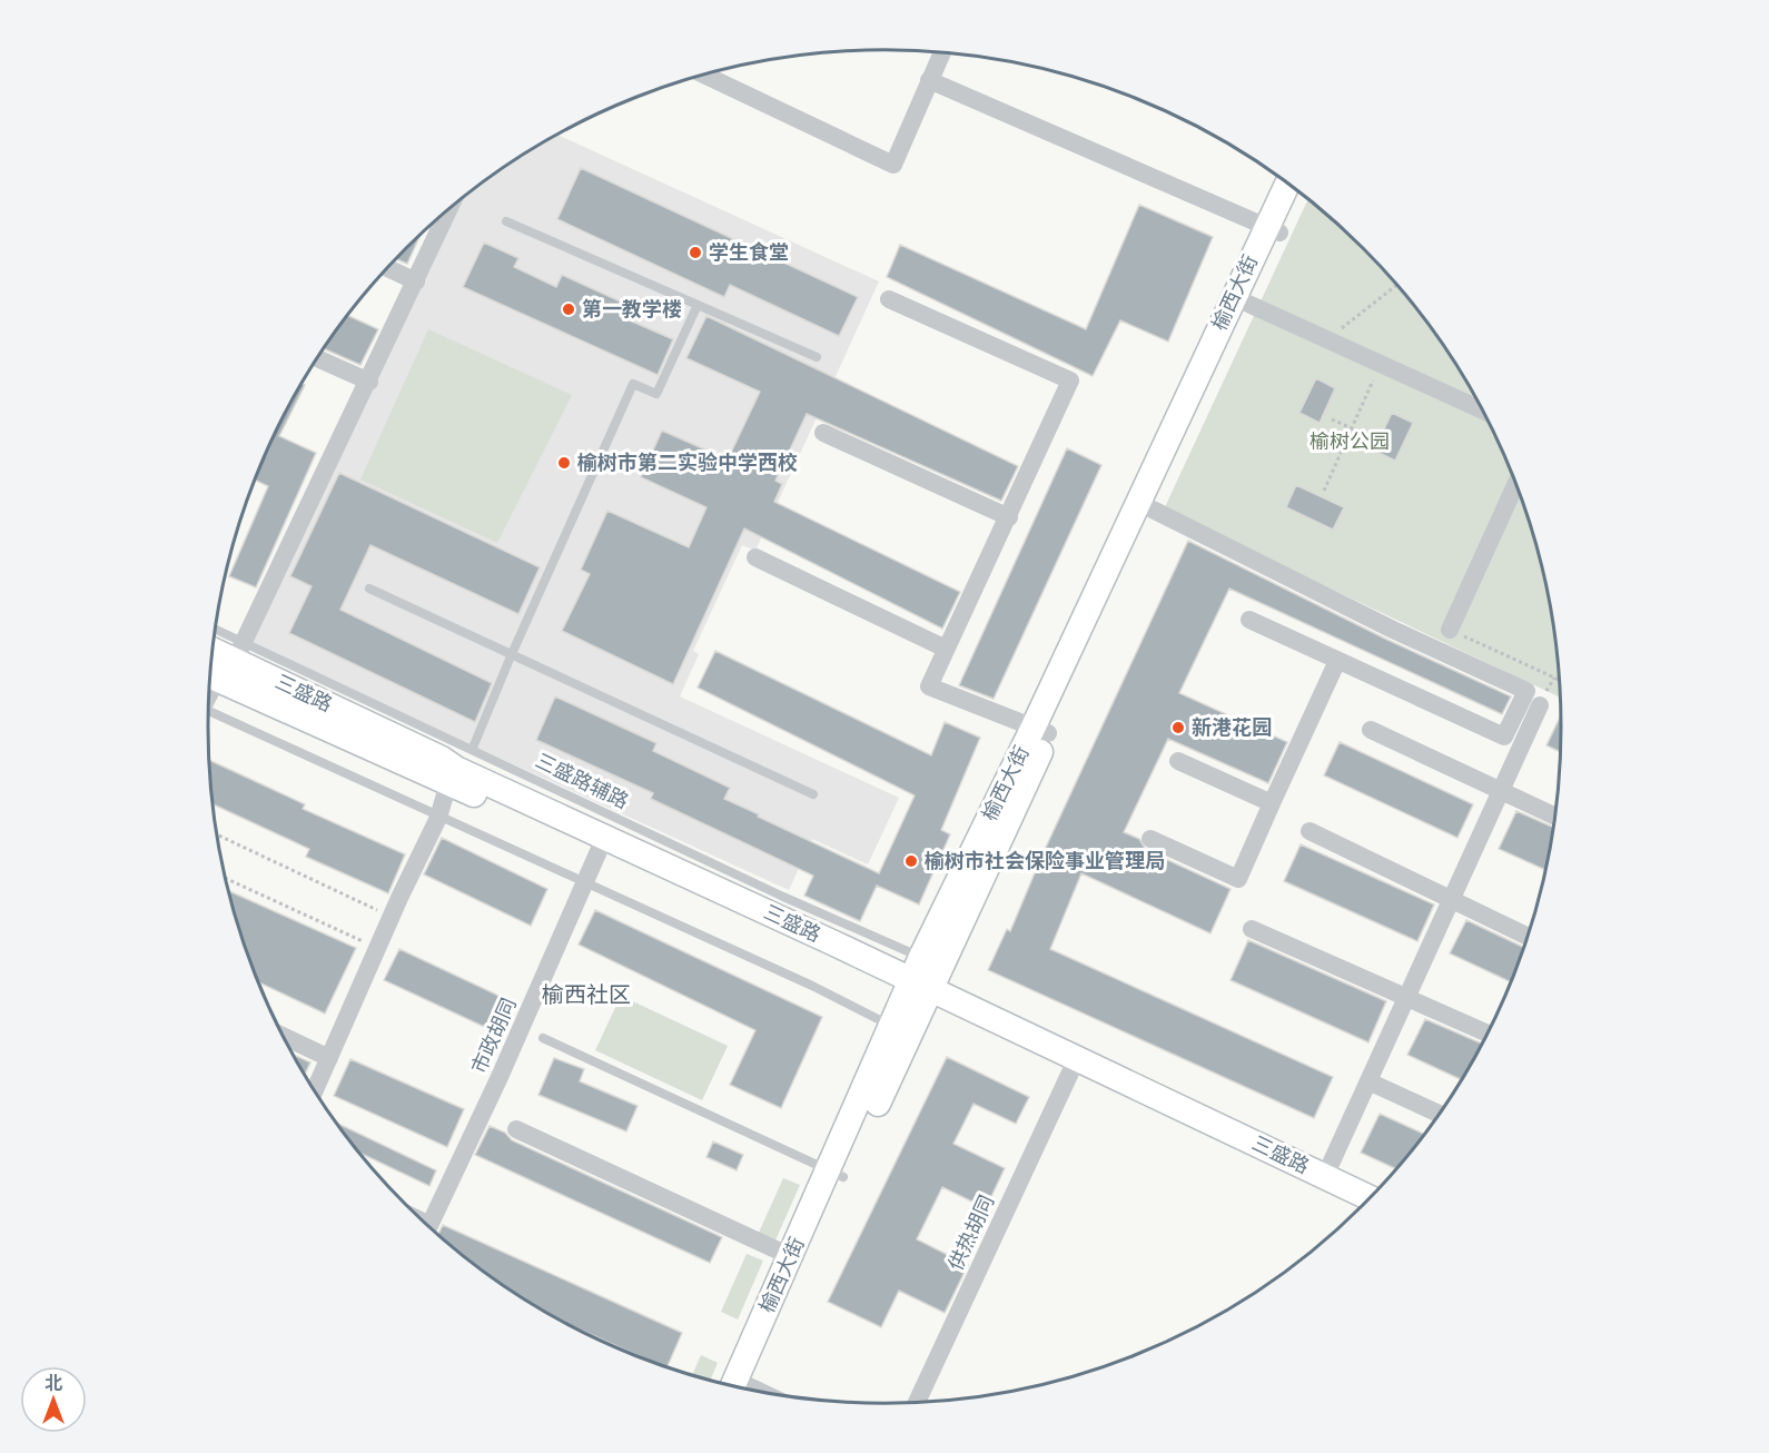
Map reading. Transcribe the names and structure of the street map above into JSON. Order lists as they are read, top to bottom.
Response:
{
  "streets": {
    "main road": ["榆西大街", "三盛路"],
    "street": ["市政胡同", "供热胡同"],
    "lane": ["三盛路辅路"]
  },
  "crossings": [
    ["榆西大街", "三盛路"],
    ["榆西大街", "三盛路辅路"],
    ["三盛路", "三盛路辅路"],
    ["三盛路", "市政胡同"],
    ["三盛路", "供热胡同"]
  ],
  "districts": ["榆西社区"],
  "parks": ["榆树公园"],
  "places": [
    "学生食堂",
    "第一教学楼",
    "榆树市第二实验中学西校",
    "新港花园",
    "榆树市社会保险事业管理局"
  ],
  "north": "top"
}
